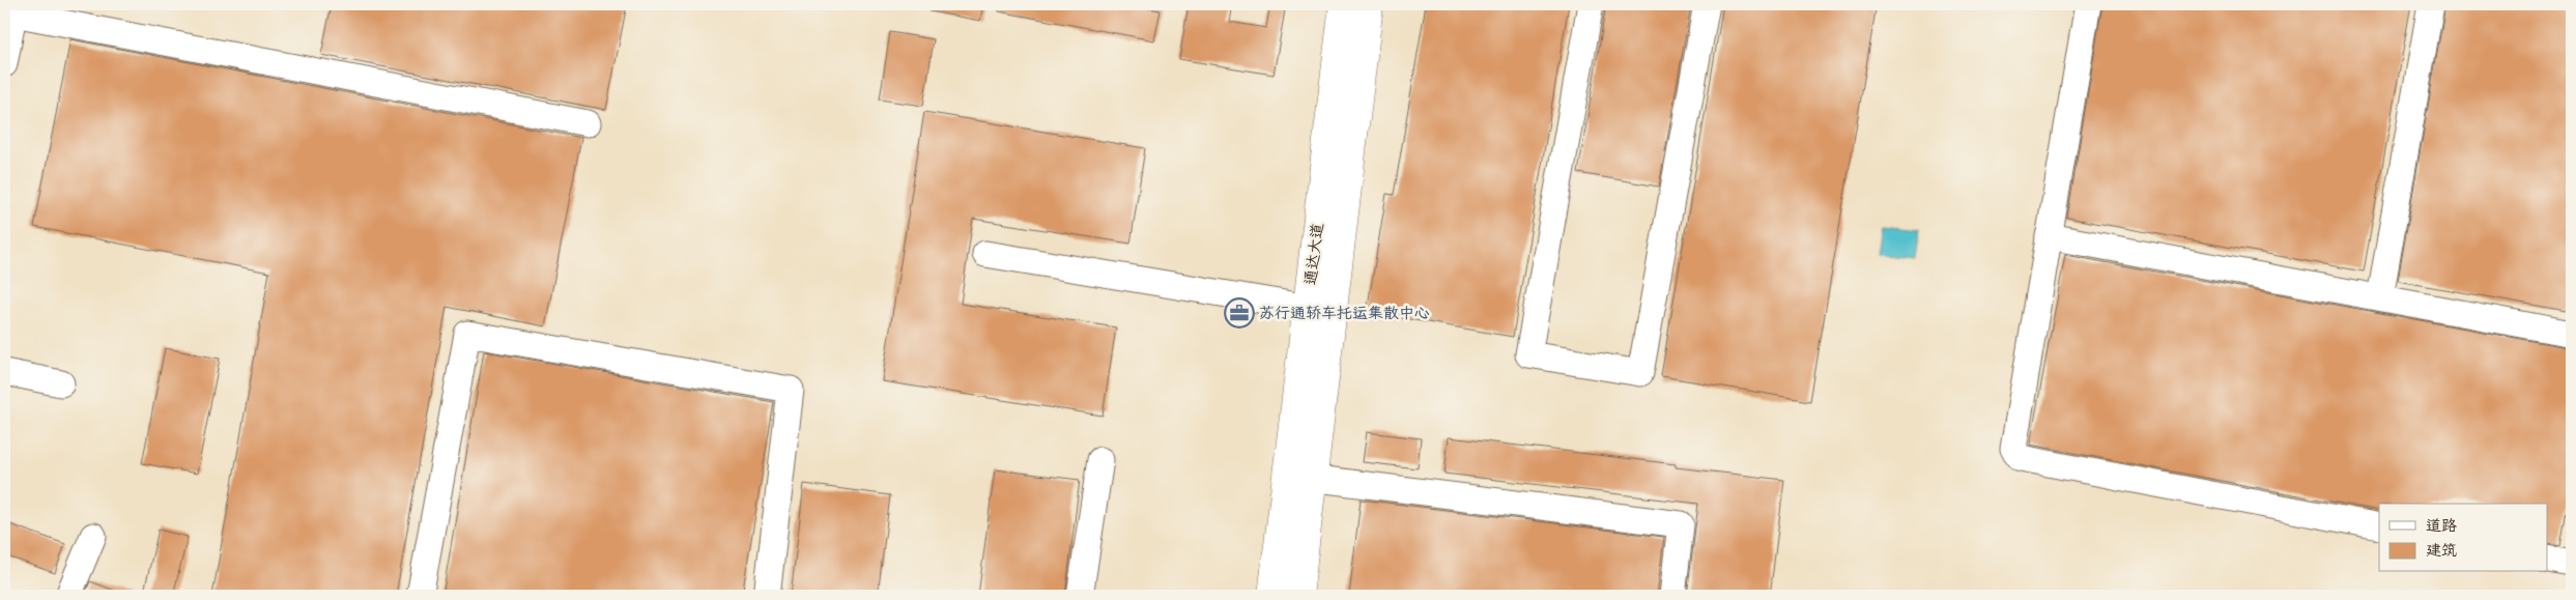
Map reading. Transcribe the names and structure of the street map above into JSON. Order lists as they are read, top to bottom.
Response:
{
  "streets": {
    "main road": ["通达大道"]
  },
  "places": {
    "office": ["苏行通轿车托运集散中心"]
  },
  "legend": ["道路", "建筑"]
}
